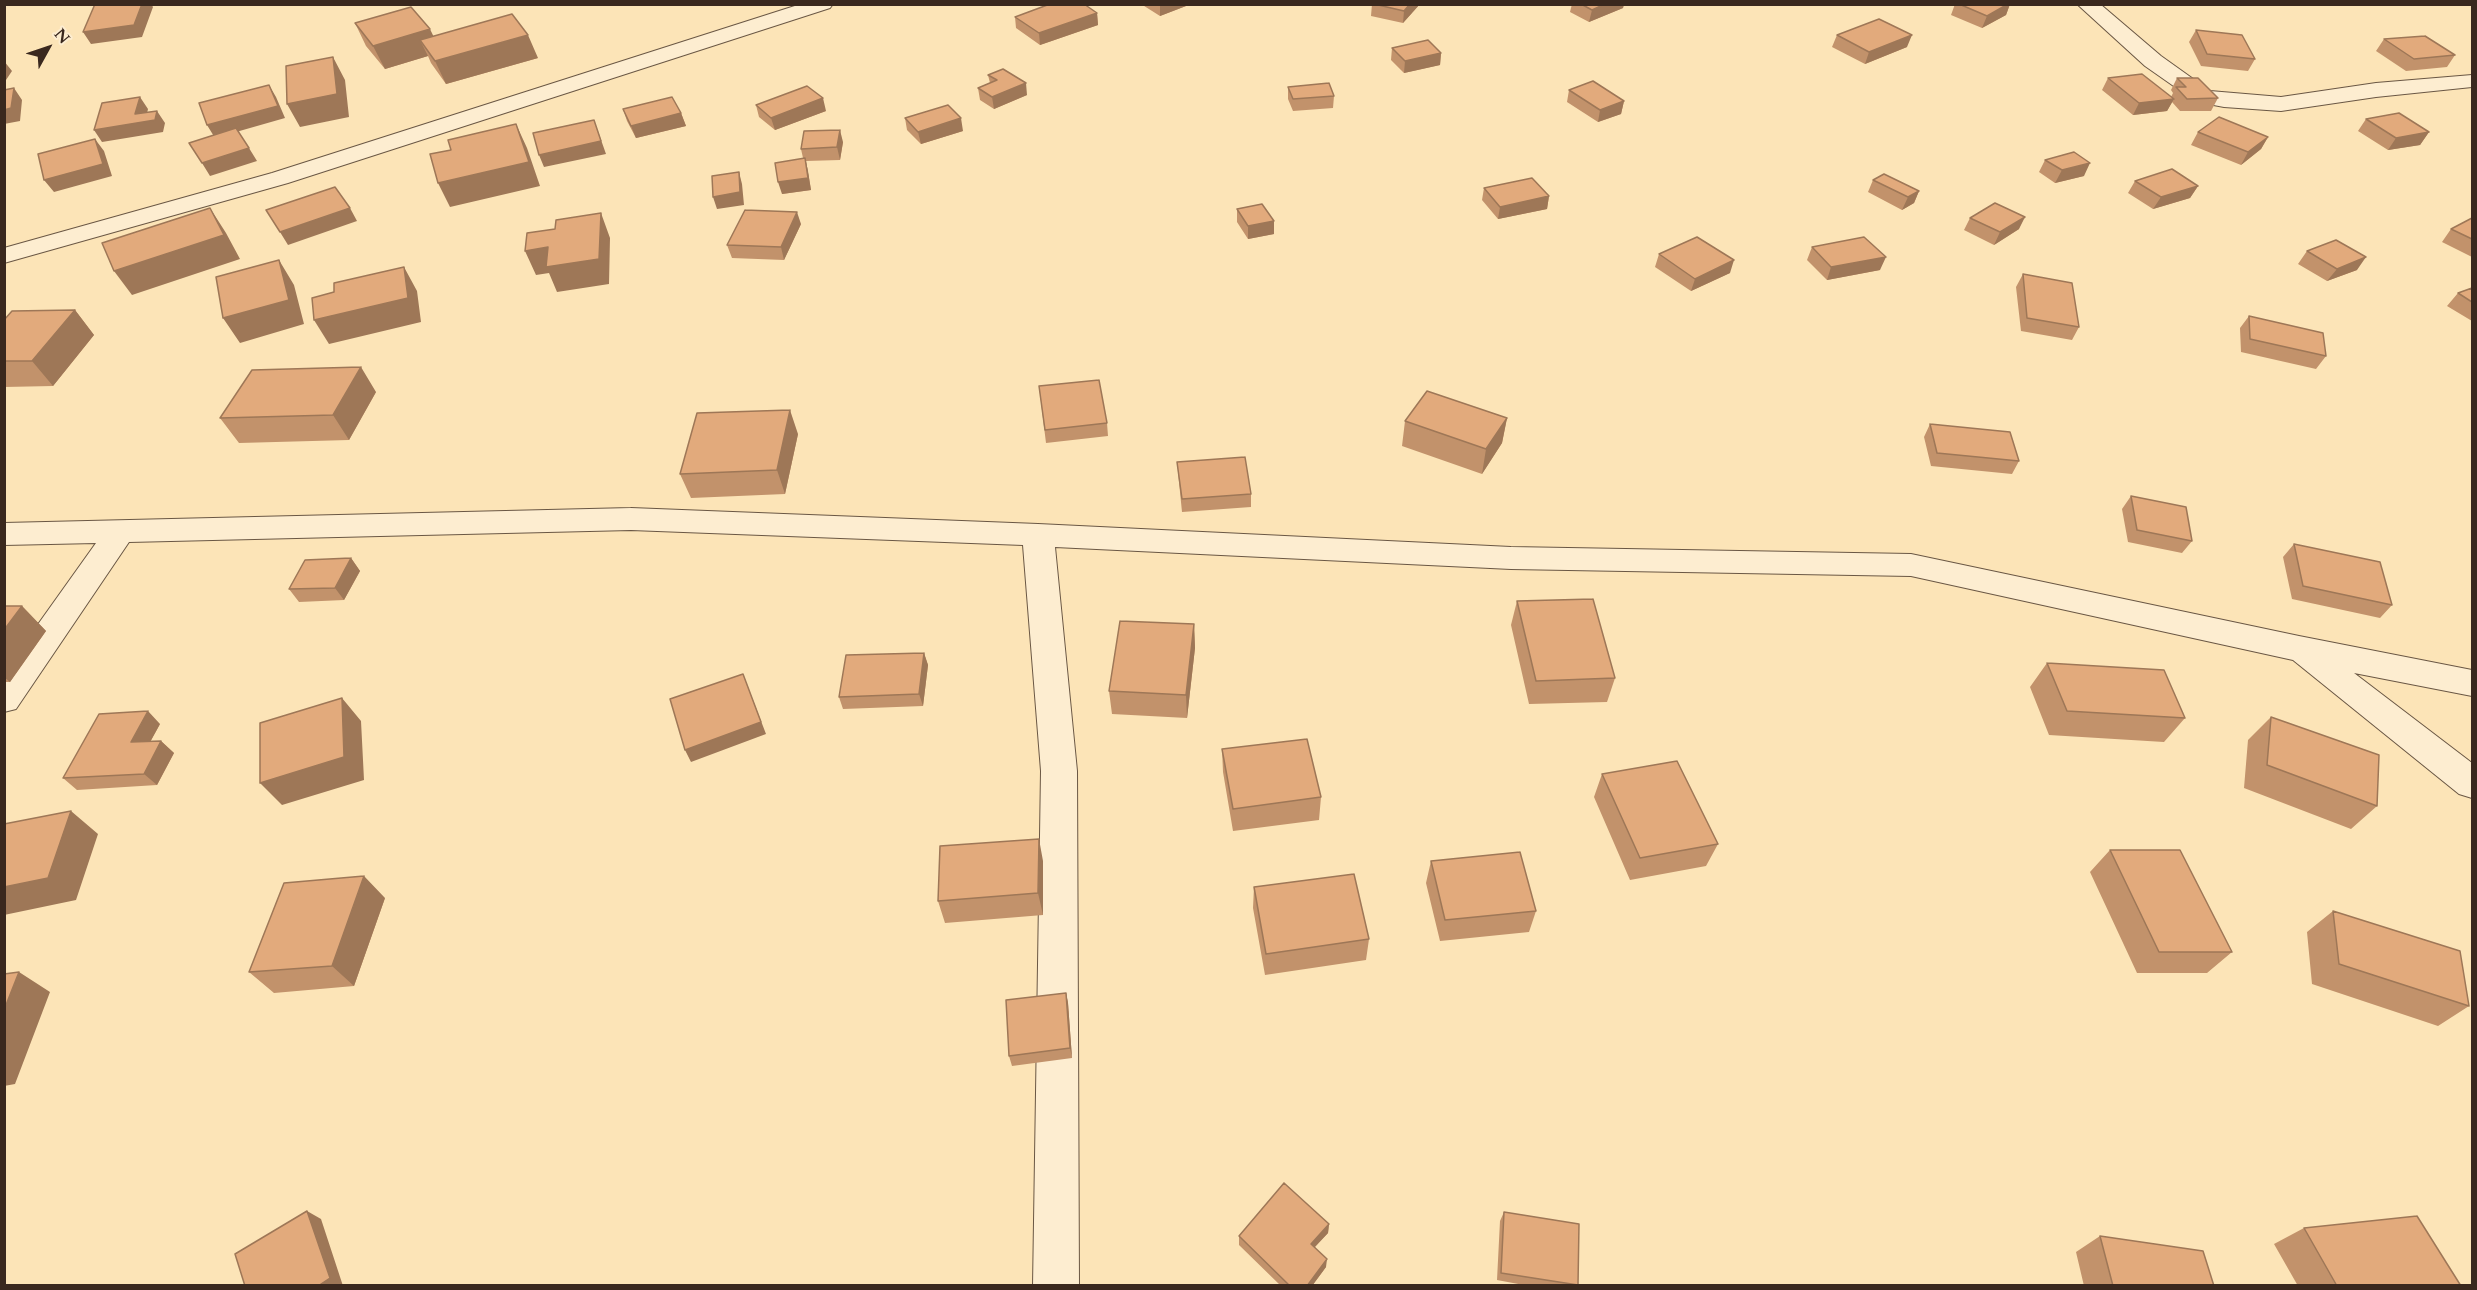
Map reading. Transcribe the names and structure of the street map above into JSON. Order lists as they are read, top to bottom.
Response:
{
  "north": "top right"
}
